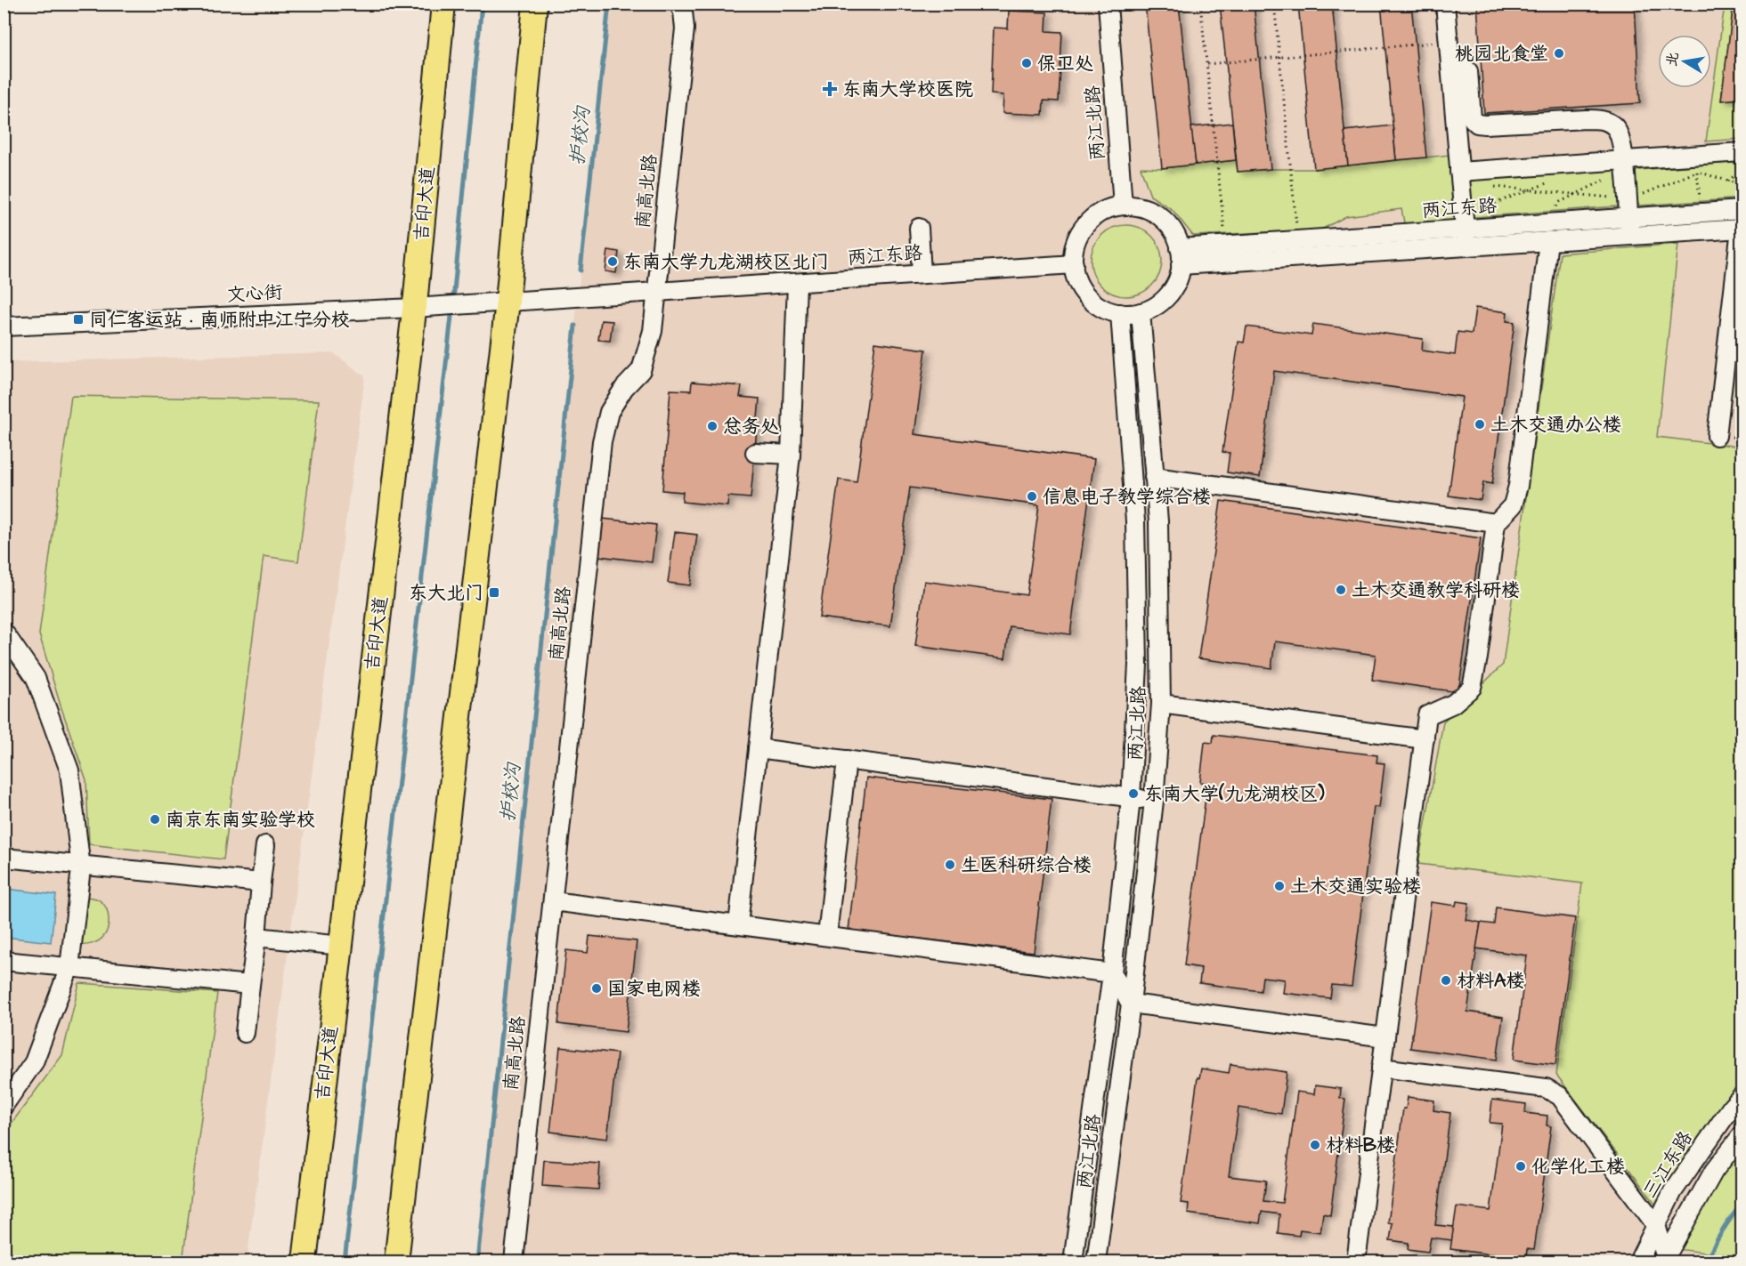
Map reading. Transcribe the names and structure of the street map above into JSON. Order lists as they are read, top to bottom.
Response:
{
  "streets": {
    "main road": ["吉印大道"],
    "street": [
      "两江北路",
      "南高北路",
      "两江东路",
      "文心街",
      "三江东路"
    ]
  },
  "crossings": [
    ["两江北路", "两江东路"],
    ["南高北路", "两江东路"],
    ["吉印大道", "文心街"],
    ["两江东路", "文心街"]
  ],
  "water": ["护校沟"],
  "places": {
    "other": [
      "桃园北食堂",
      "保卫处",
      "东南大学九龙湖校区北门",
      "土木交通办公楼",
      "总务处",
      "信息电子教学综合楼",
      "土木交通教学科研楼",
      "东南大学(九龙湖校区)",
      "南京东南实验学校",
      "生医科研综合楼",
      "土木交通实验楼",
      "材料A楼",
      "国家电网楼",
      "材料B楼",
      "化学化工楼"
    ],
    "health": ["东南大学校医院"],
    "transit": ["同仁客运站 · 南师附中江宁分校", "东大北门"]
  },
  "north": "left"
}
